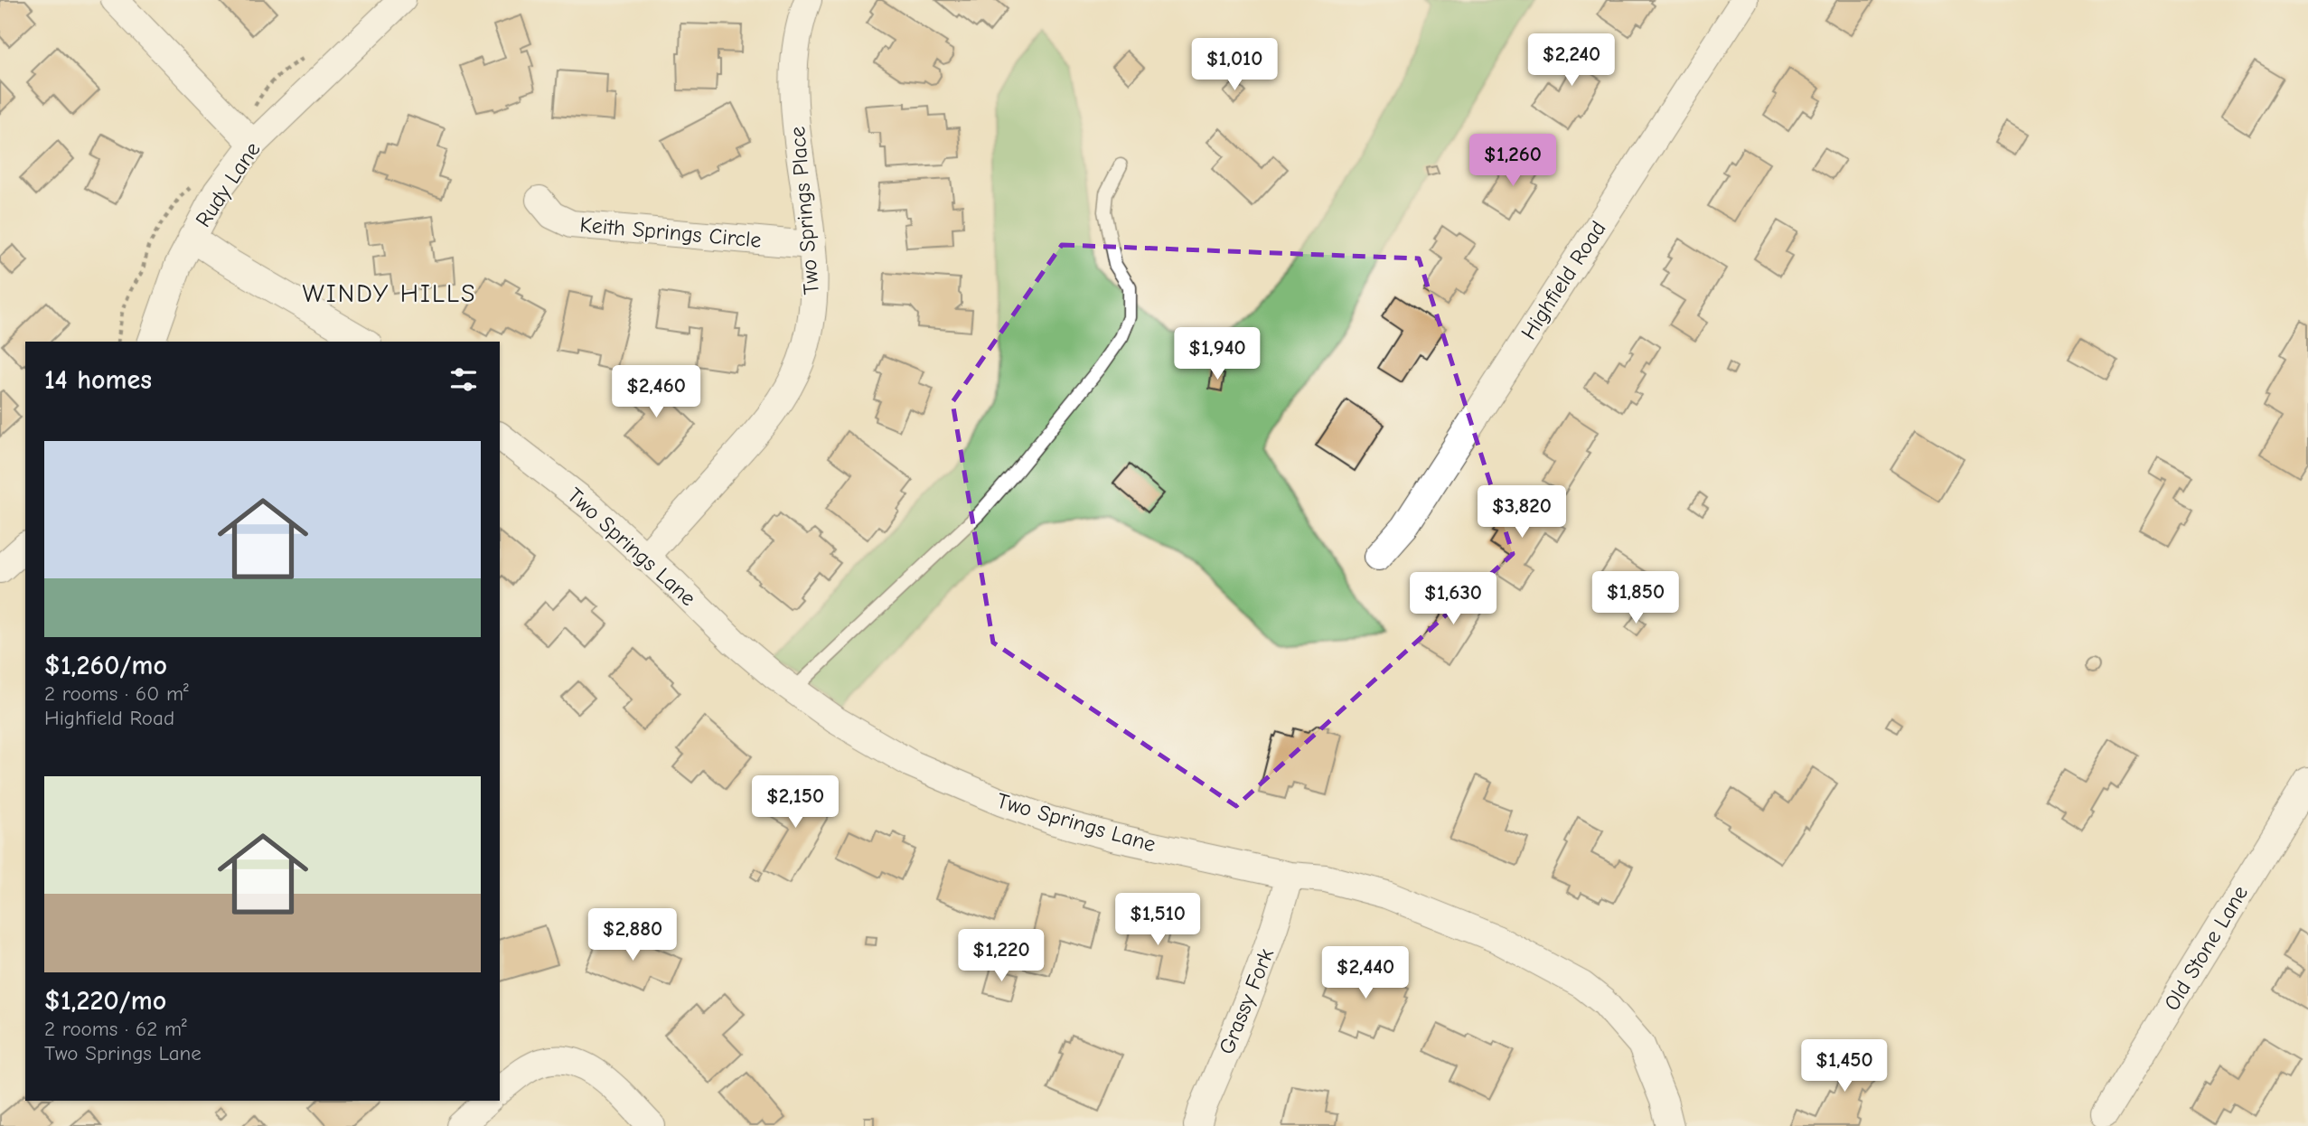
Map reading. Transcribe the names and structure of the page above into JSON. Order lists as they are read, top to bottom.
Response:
{
  "streets": {
    "street": [
      "Rudy Lane",
      "Two Springs Place",
      "Keith Springs Circle",
      "Highfield Road",
      "Two Springs Lane",
      "Old Stone Lane",
      "Grassy Fork"
    ]
  },
  "crossings": [
    ["Two Springs Place", "Keith Springs Circle"],
    ["Two Springs Place", "Two Springs Lane"],
    ["Two Springs Lane", "Grassy Fork"]
  ],
  "districts": ["WINDY HILLS"],
  "page": {
    "price": [
      "$2,240",
      "$1,010",
      "$1,260",
      "$1,940",
      "$2,460",
      "$3,820",
      "$1,850",
      "$1,630",
      "$2,150",
      "$1,510",
      "$2,880",
      "$1,220",
      "$2,440",
      "$1,450"
    ],
    "heading": "14 homes",
    "list": [
      {
        "name": "$1,260/mo",
        "note": "2 rooms · 60 m² · Highfield Road"
      },
      {
        "name": "$1,220/mo",
        "note": "2 rooms · 62 m² · Two Springs Lane"
      }
    ]
  }
}
